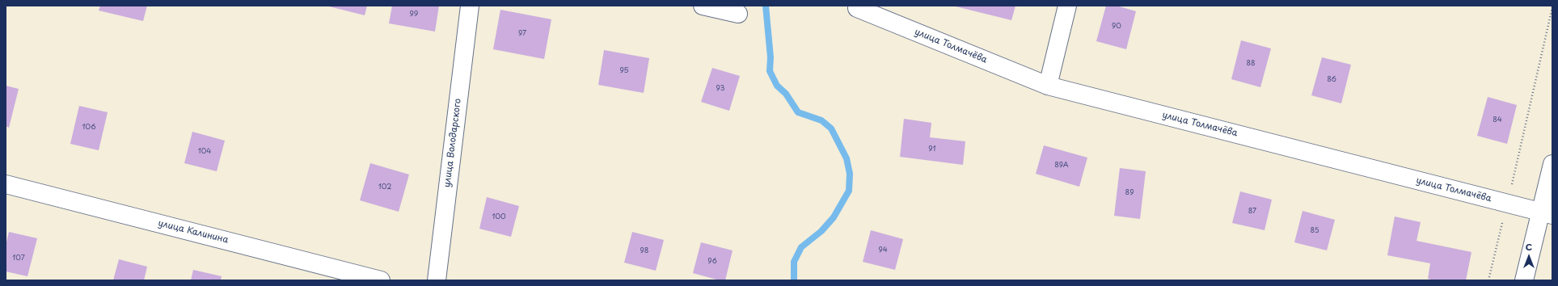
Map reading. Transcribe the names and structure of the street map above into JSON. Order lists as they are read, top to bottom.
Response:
{
  "streets": {
    "street": ["улица Толмачёва", "улица Володарского", "улица Калинина"]
  },
  "house_numbers": [
    "99",
    "90",
    "97",
    "88",
    "95",
    "86",
    "93",
    "84",
    "106",
    "91",
    "104",
    "89А",
    "102",
    "89",
    "87",
    "100",
    "85",
    "94",
    "98",
    "107",
    "96"
  ],
  "north": "top"
}
